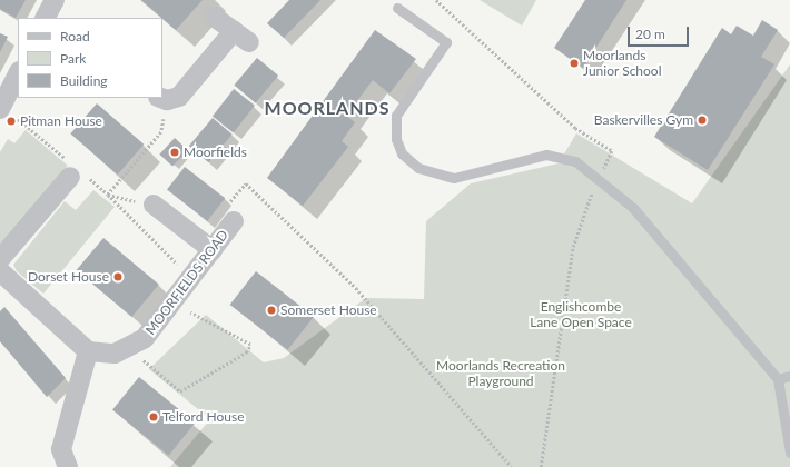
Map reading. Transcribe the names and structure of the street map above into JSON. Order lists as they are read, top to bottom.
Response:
{
  "streets": {
    "street": ["MOORFIELDS ROAD"]
  },
  "districts": ["MOORLANDS"],
  "parks": ["Englishcombe Lane Open Space", "Moorlands Recreation Playground"],
  "places": [
    "Moorlands Junior School",
    "Baskervilles Gym",
    "Pitman House",
    "Moorfields",
    "Dorset House",
    "Somerset House",
    "Telford House"
  ],
  "legend": ["Road", "Park", "Building"],
  "scale_bar": "20 m"
}
